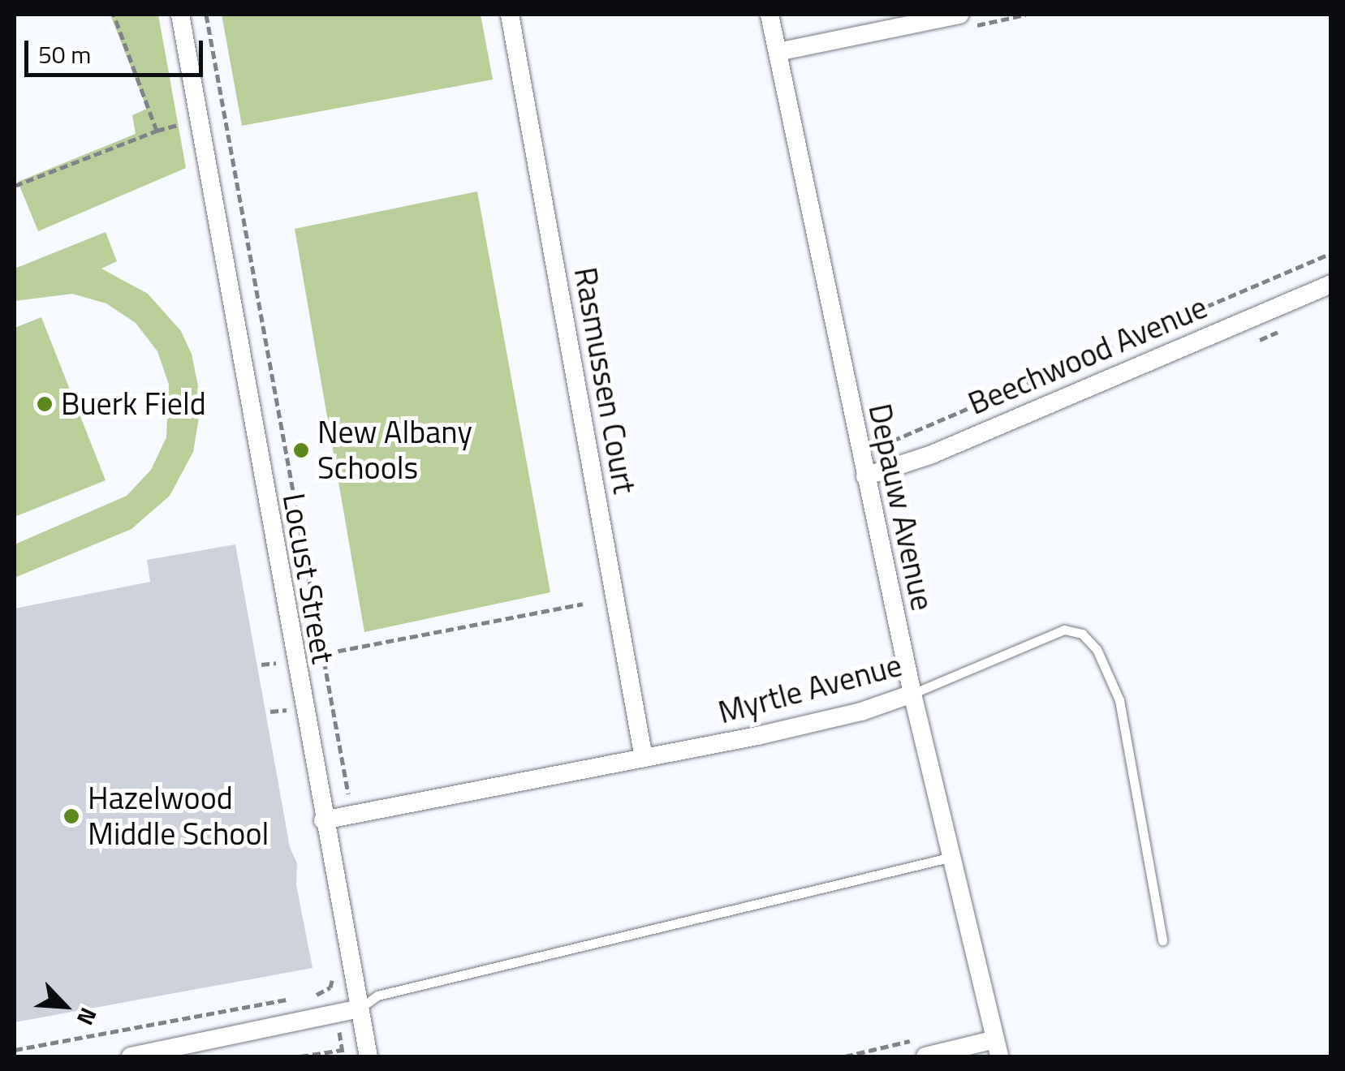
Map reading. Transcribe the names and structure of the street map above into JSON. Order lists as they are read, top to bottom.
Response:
{
  "streets": {
    "street": [
      "Beechwood Avenue",
      "Rasmussen Court",
      "Depauw Avenue",
      "Locust Street",
      "Myrtle Avenue"
    ]
  },
  "crossings": [
    ["Beechwood Avenue", "Depauw Avenue"],
    ["Rasmussen Court", "Myrtle Avenue"],
    ["Depauw Avenue", "Myrtle Avenue"],
    ["Locust Street", "Myrtle Avenue"]
  ],
  "places": ["Buerk Field", "New Albany Schools", "Hazelwood Middle School"],
  "scale_bar": "50 m",
  "north": "bottom right"
}
